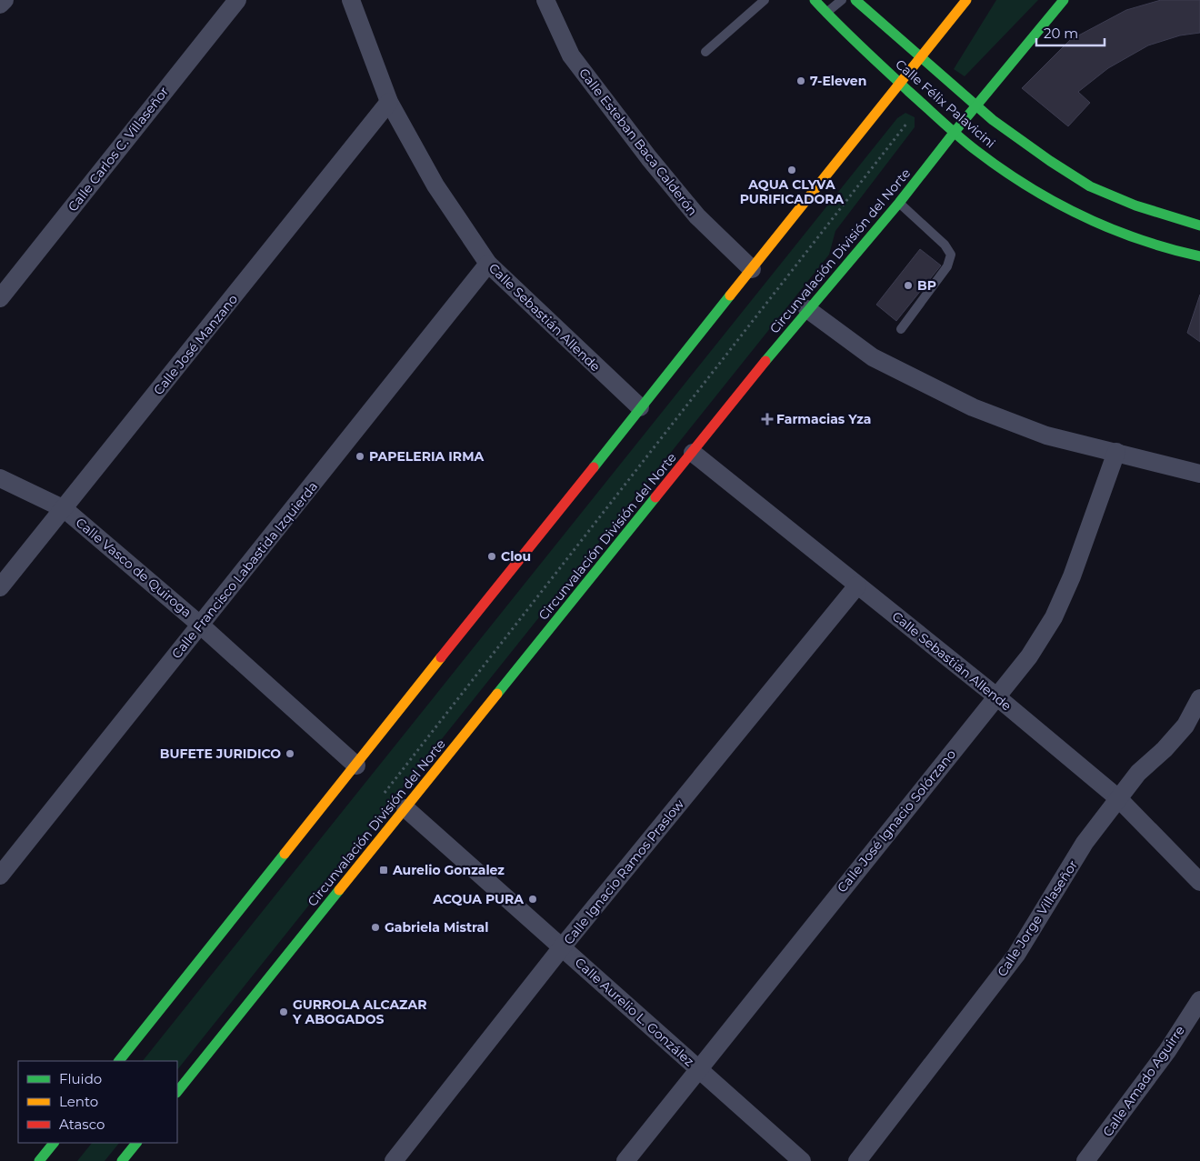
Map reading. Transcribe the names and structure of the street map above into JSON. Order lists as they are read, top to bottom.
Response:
{
  "streets": {
    "main road": ["Calle Félix Palavicini", "Circunvalación División del Norte"],
    "street": [
      "Calle Esteban Baca Calderón",
      "Calle Carlos C. Villaseñor",
      "Calle Sebastián Allende",
      "Calle José Manzano",
      "Calle Vasco de Quiroga",
      "Calle Francisco Labastida Izquierda",
      "Calle José Ignacio Solórzano",
      "Calle Ignacio Ramos Praslow",
      "Calle Jorge Villaseñor",
      "Calle Aurelio L. González",
      "Calle Amado Aguirre"
    ]
  },
  "crossings": [
    ["Calle Félix Palavicini", "Circunvalación División del Norte"],
    ["Circunvalación División del Norte", "Calle Sebastián Allende"],
    ["Circunvalación División del Norte", "Calle Aurelio L. González"],
    ["Calle Sebastián Allende", "Calle José Manzano"],
    ["Calle Sebastián Allende", "Calle Francisco Labastida Izquierda"],
    ["Calle Sebastián Allende", "Calle José Ignacio Solórzano"],
    ["Calle Sebastián Allende", "Calle Ignacio Ramos Praslow"],
    ["Calle Sebastián Allende", "Calle Jorge Villaseñor"],
    ["Calle José Manzano", "Calle Vasco de Quiroga"],
    ["Calle Vasco de Quiroga", "Calle Francisco Labastida Izquierda"],
    ["Calle José Ignacio Solórzano", "Calle Aurelio L. González"],
    ["Calle Ignacio Ramos Praslow", "Calle Aurelio L. González"]
  ],
  "places": {
    "other": [
      "7-Eleven",
      "AQUA CLYVA PURIFICADORA",
      "BP",
      "PAPELERIA IRMA",
      "Clou",
      "BUFETE JURIDICO",
      "ACQUA PURA",
      "Gabriela Mistral",
      "GURROLA ALCAZAR Y ABOGADOS"
    ],
    "health": ["Farmacias Yza"],
    "transit": ["Aurelio Gonzalez"]
  },
  "legend": ["Fluido", "Lento", "Atasco"],
  "scale_bar": "20 m"
}
